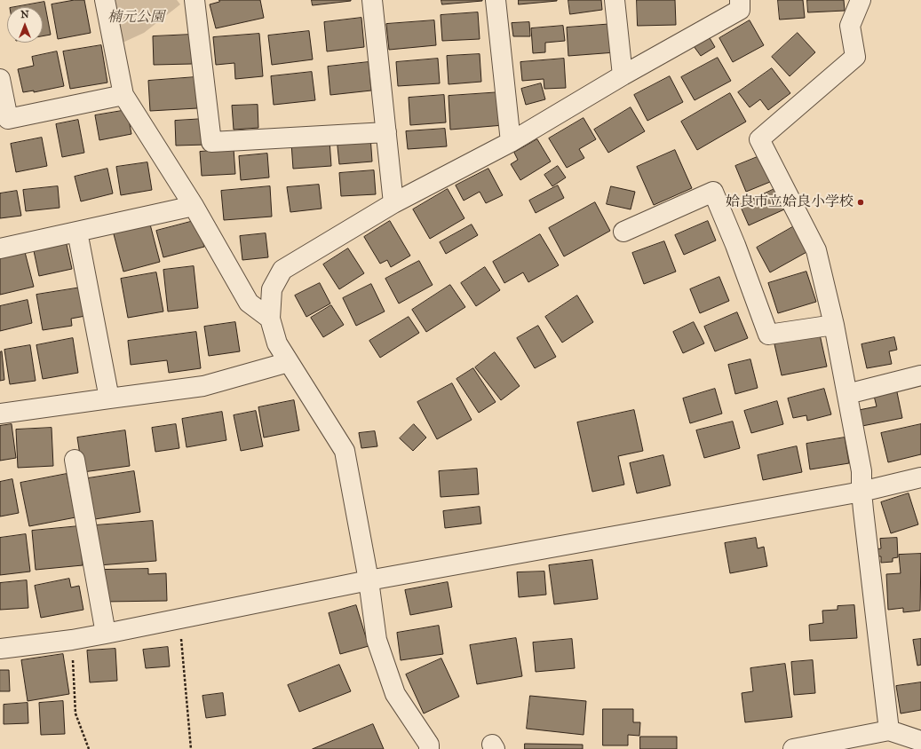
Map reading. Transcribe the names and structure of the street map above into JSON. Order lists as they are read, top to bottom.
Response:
{
  "parks": ["楠元公園"],
  "places": ["姶良市立姶良小学校"],
  "north": "top"
}
